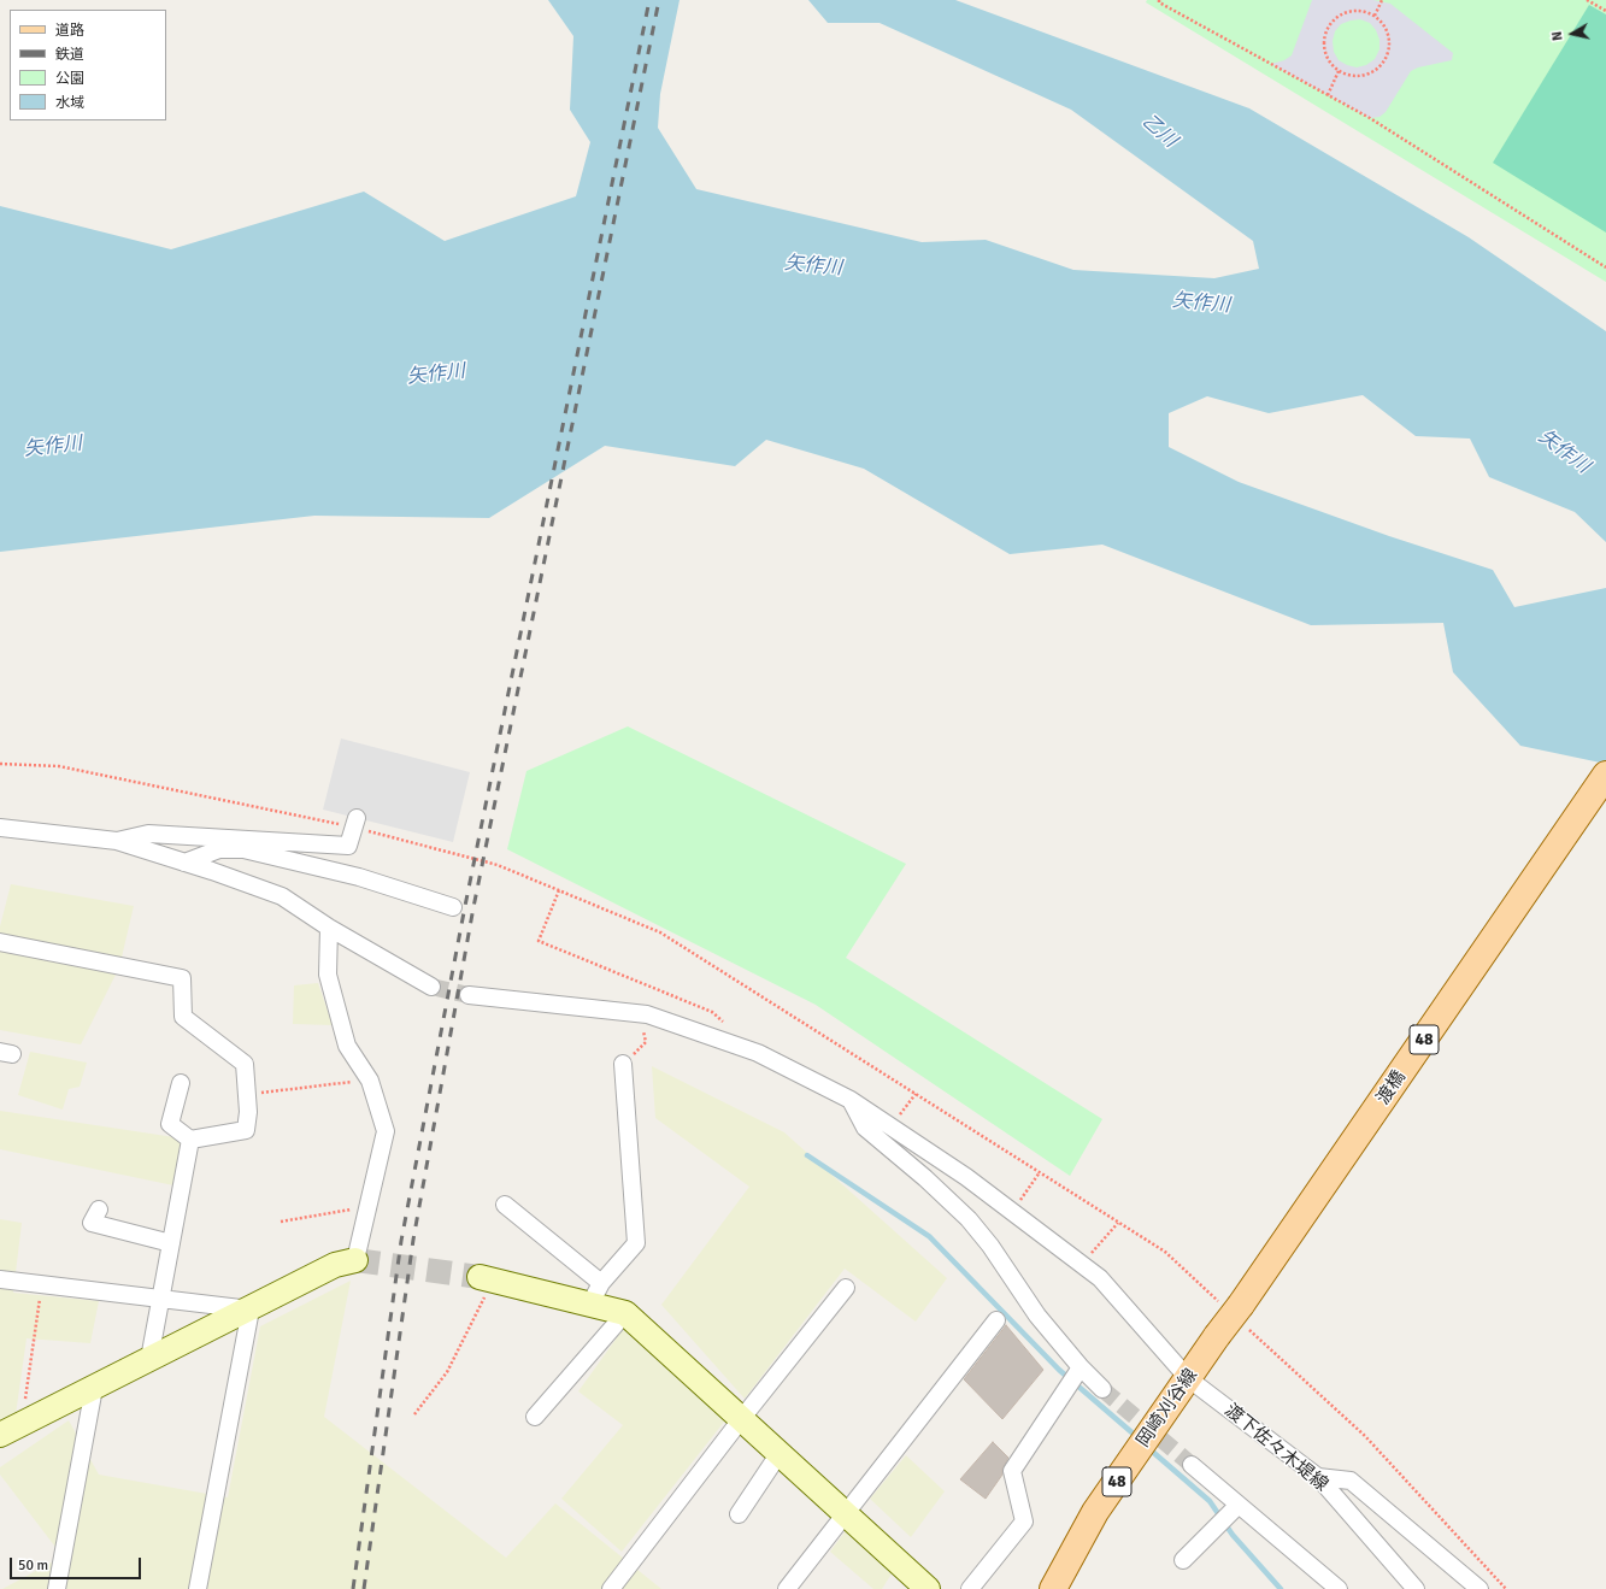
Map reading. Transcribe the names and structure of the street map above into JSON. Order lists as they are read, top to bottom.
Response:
{
  "streets": {
    "main road": ["48", "渡橋", "岡崎刈谷線"],
    "street": ["渡下佐々木堤線"]
  },
  "crossings": [
    ["渡橋", "岡崎刈谷線"],
    ["岡崎刈谷線", "渡下佐々木堤線"]
  ],
  "water": ["乙川", "矢作川"],
  "legend": [
    "道路",
    "鉄道",
    "公園",
    "水域"
  ],
  "scale_bar": "50 m",
  "north": "left"
}
